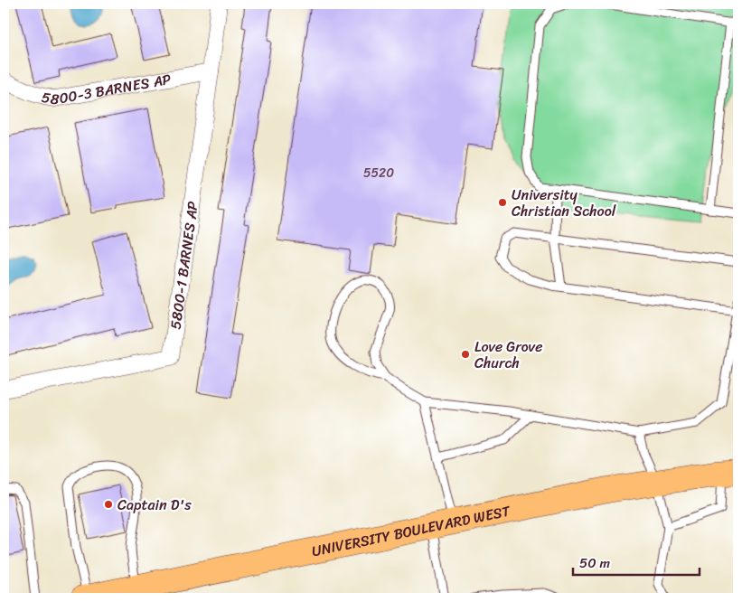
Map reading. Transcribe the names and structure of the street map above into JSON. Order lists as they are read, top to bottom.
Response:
{
  "streets": {
    "main road": ["UNIVERSITY BOULEVARD WEST"],
    "street": ["5800-3 BARNES AP", "5800-1 BARNES AP"]
  },
  "crossings": [
    ["5800-3 BARNES AP", "5800-1 BARNES AP"]
  ],
  "places": ["University Christian School", "Love Grove Church", "Captain D's"],
  "house_numbers": ["5520"],
  "scale_bar": "50 m"
}
